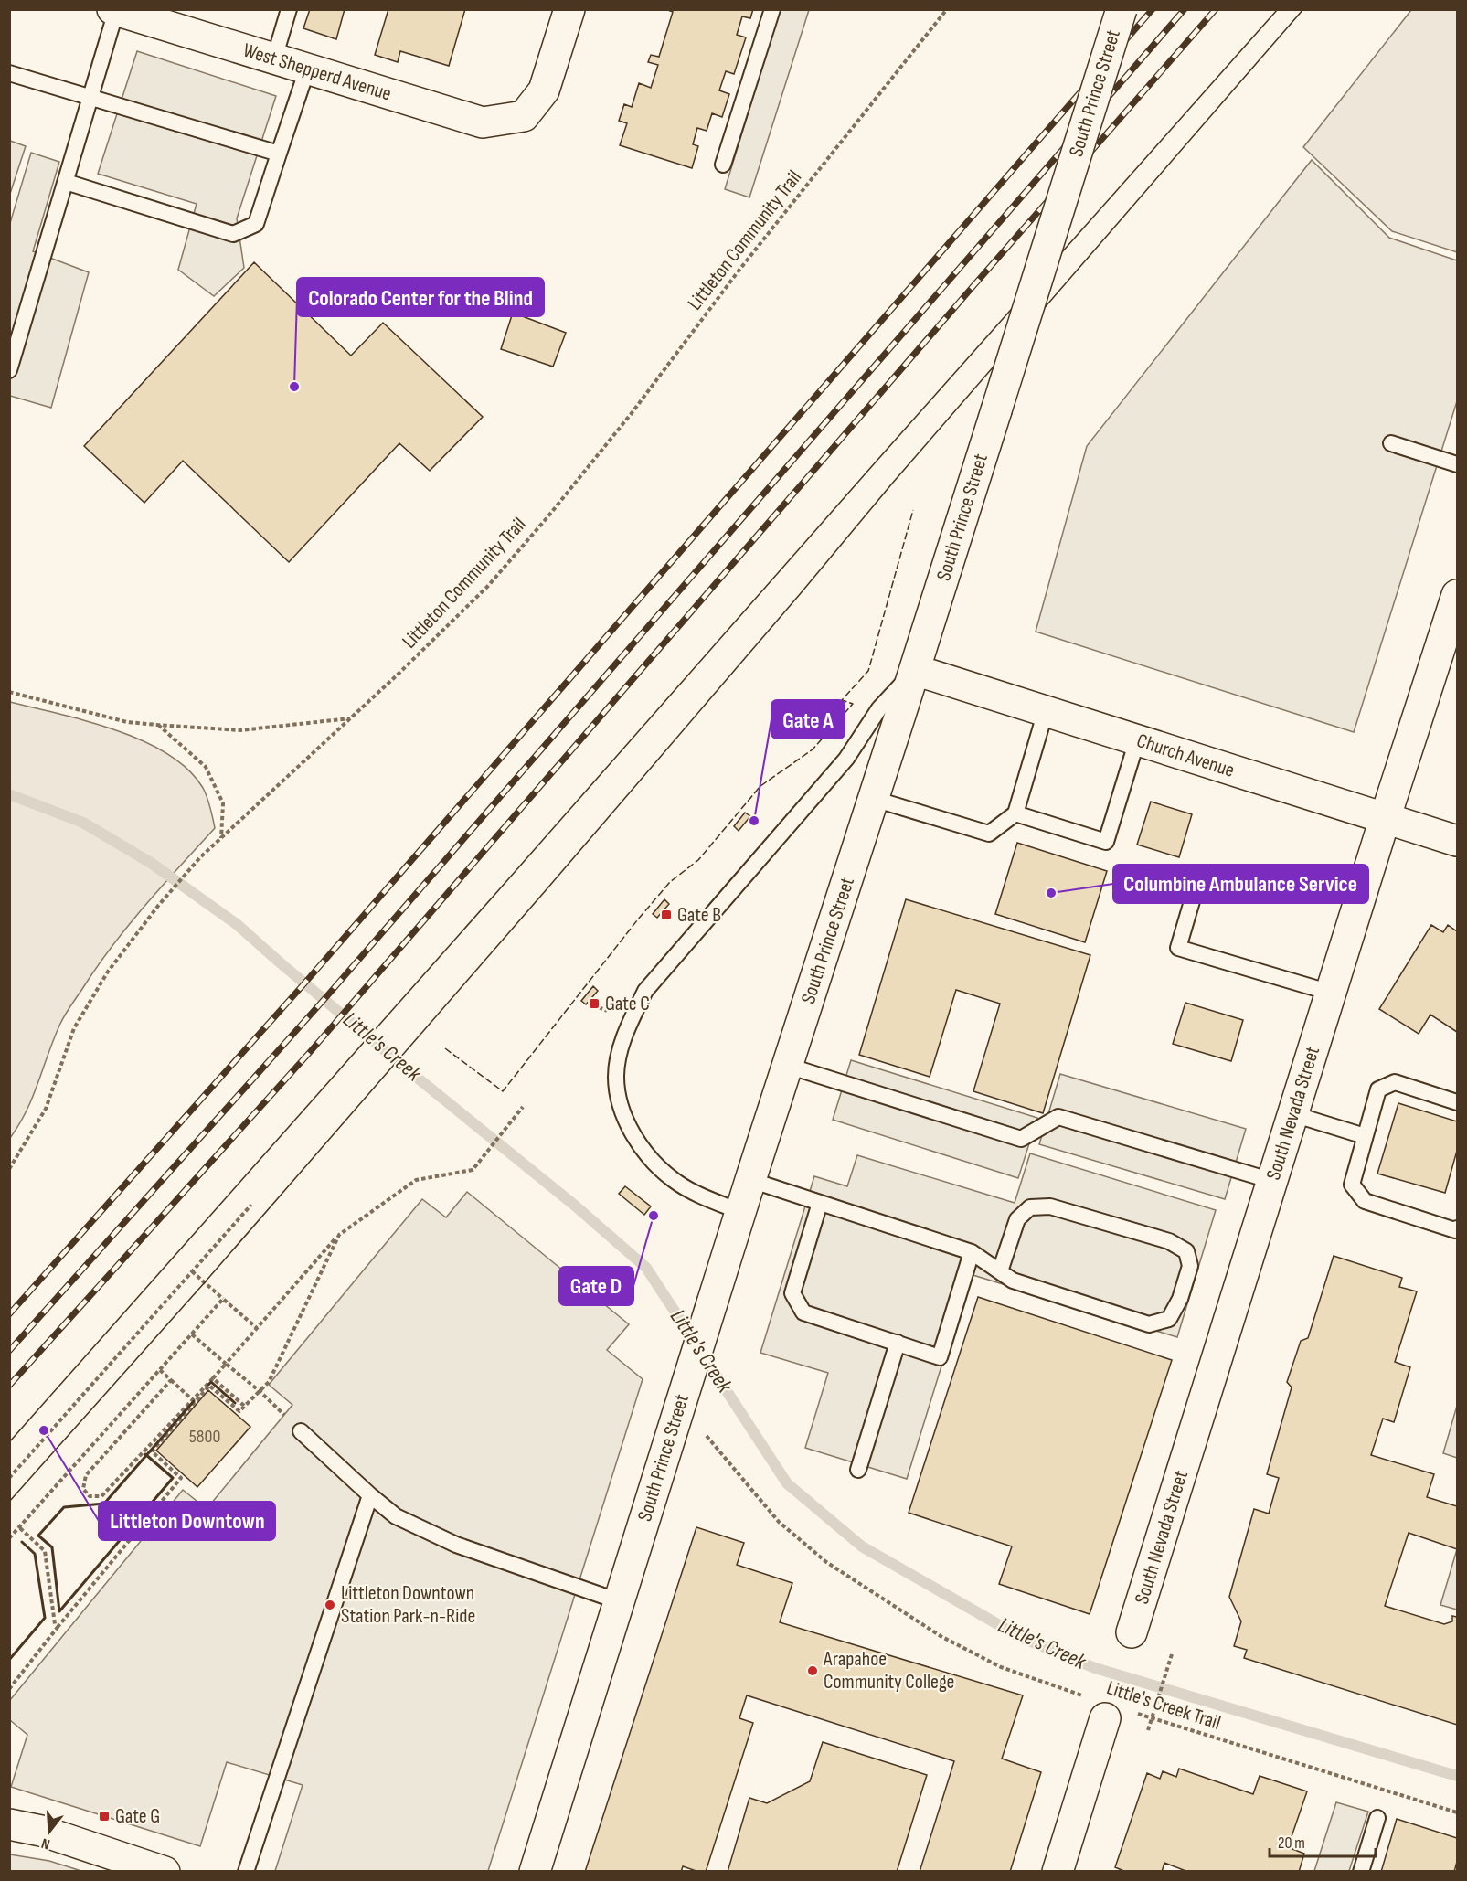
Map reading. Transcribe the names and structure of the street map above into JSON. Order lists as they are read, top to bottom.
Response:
{
  "streets": {
    "street": [
      "West Shepperd Avenue",
      "South Prince Street",
      "Church Avenue",
      "South Nevada Street"
    ],
    "path": ["Littleton Community Trail", "Little's Creek Trail"]
  },
  "crossings": [
    ["South Prince Street", "Church Avenue"],
    ["Church Avenue", "South Nevada Street"]
  ],
  "water": ["Little's Creek"],
  "places": {
    "other": [
      "Colorado Center for the Blind",
      "Gate A",
      "Columbine Ambulance Service",
      "Gate D",
      "Littleton Downtown",
      "Littleton Downtown Station Park-n-Ride",
      "Arapahoe Community College"
    ],
    "transit": ["Gate B", "Gate C", "Gate G"]
  },
  "house_numbers": ["5800"],
  "scale_bar": "20 m",
  "north": "bottom"
}
